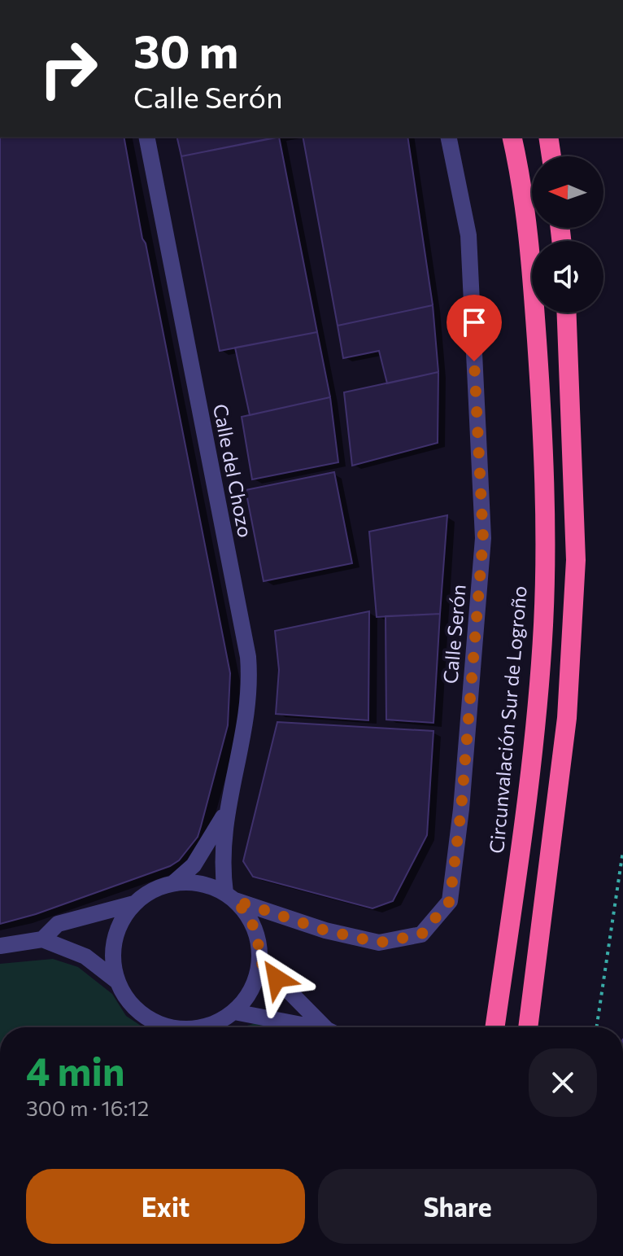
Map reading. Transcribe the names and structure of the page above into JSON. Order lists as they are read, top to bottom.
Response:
{
  "streets": {
    "highway": ["Circunvalación Sur de Logroño"],
    "street": ["Calle del Chozo", "Calle Serón"]
  },
  "crossings": [
    ["Calle del Chozo", "Calle Serón"]
  ],
  "north": "left",
  "page": {
    "turn": ["30 m", "Calle Serón"],
    "heading": ["4 min", "300 m · 16:12"],
    "buttons": ["Exit", "Share"]
  }
}
